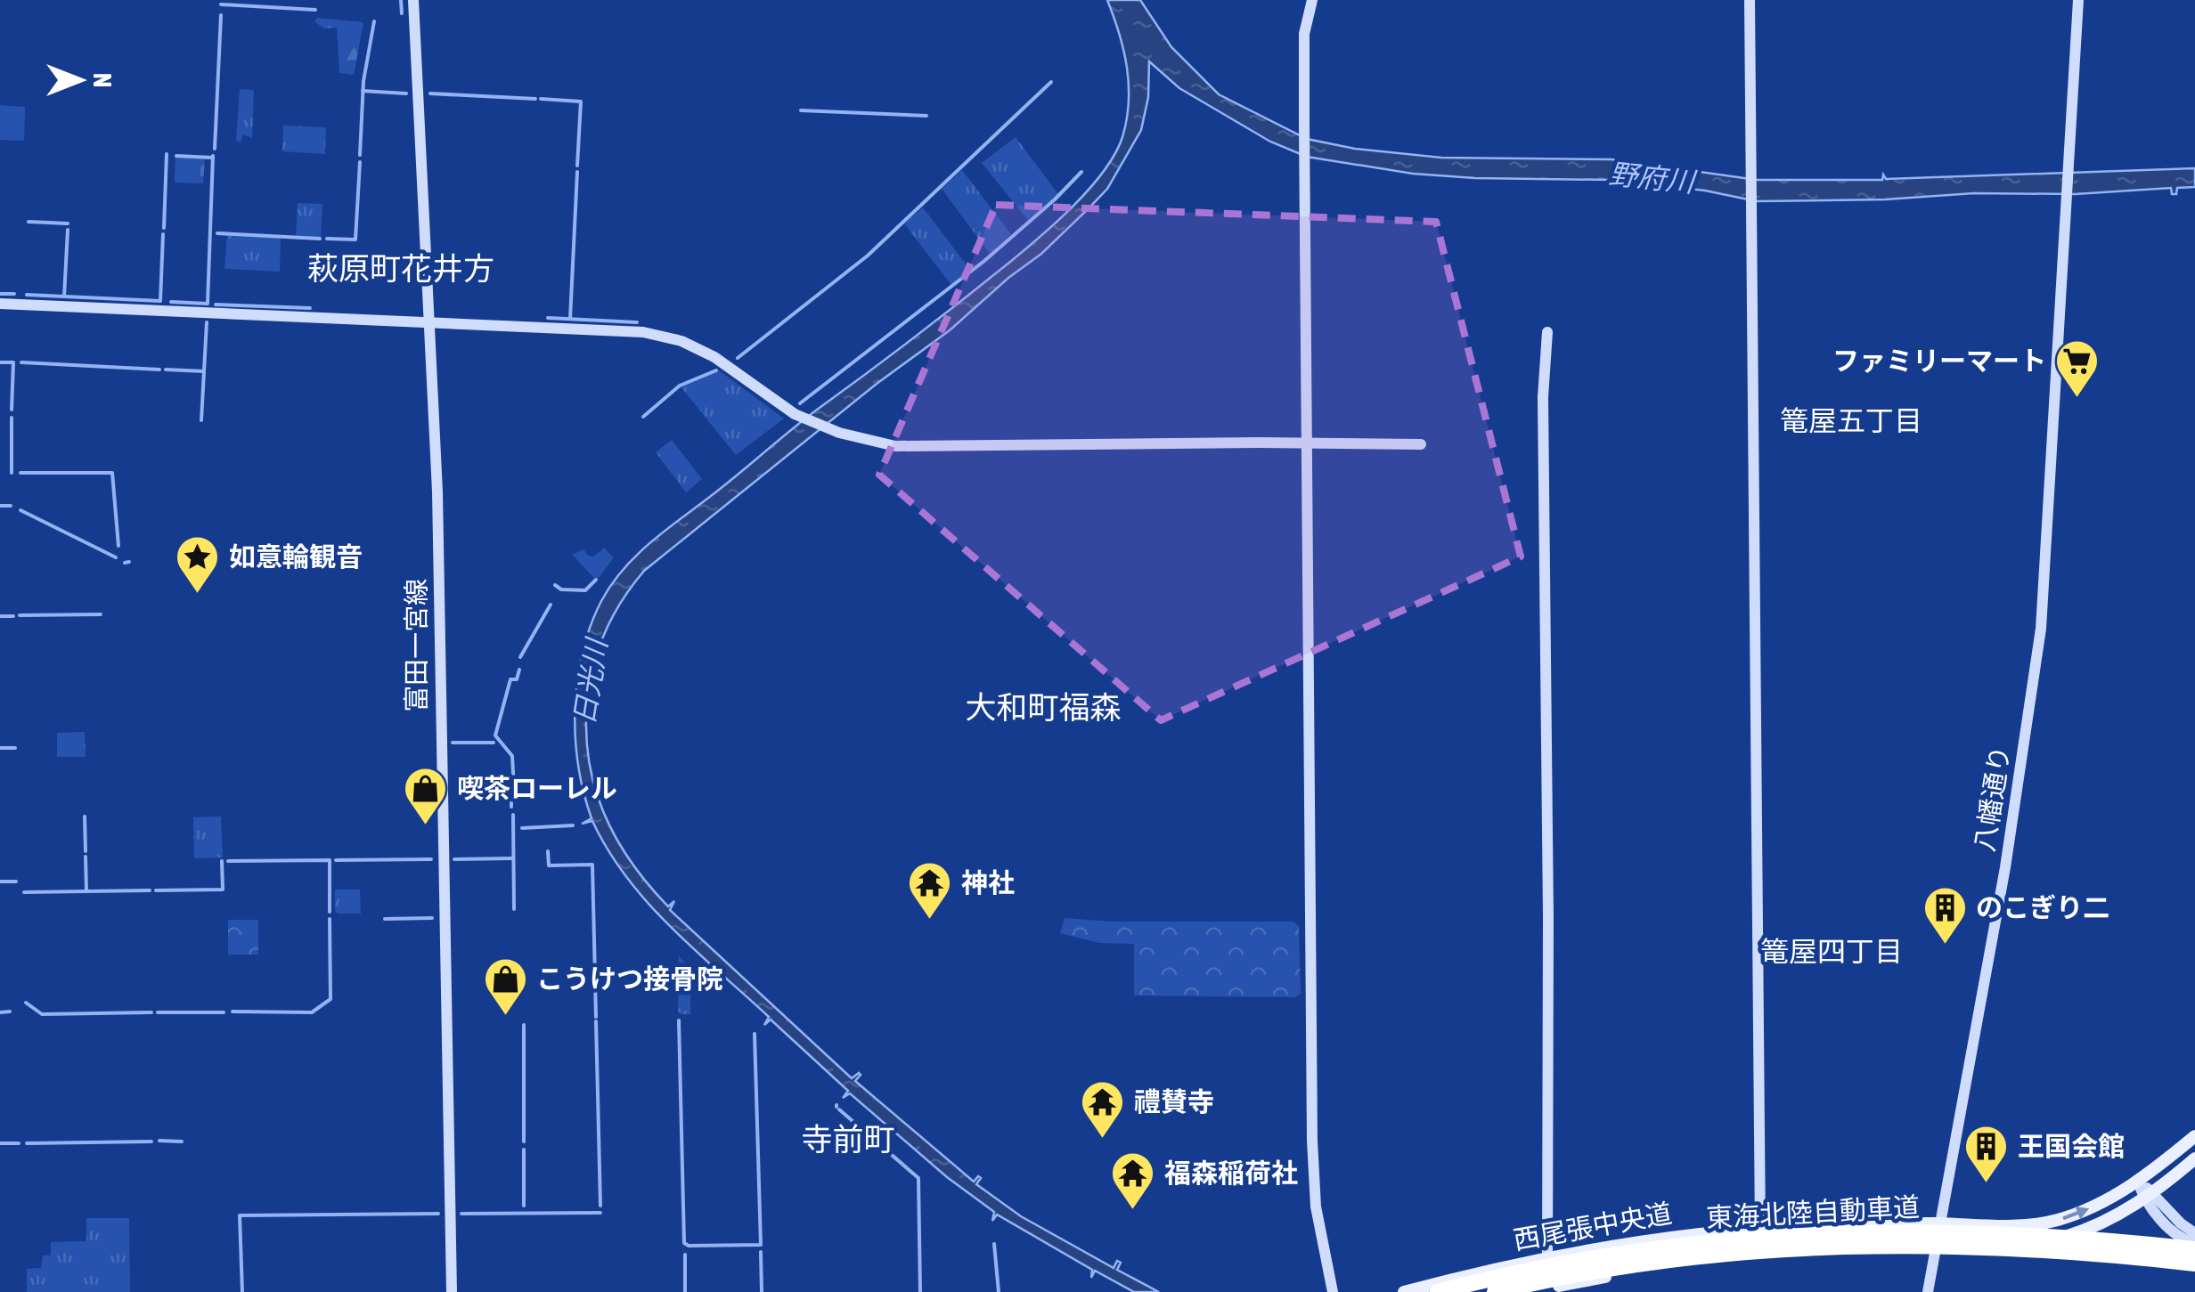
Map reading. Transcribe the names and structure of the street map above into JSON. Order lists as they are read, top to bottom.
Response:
{
  "streets": {
    "highway": ["東海北陸自動車道"],
    "main road": ["西尾張中央道"],
    "street": ["富田一宮線", "八幡通り"]
  },
  "crossings": [
    ["八幡通り", "西尾張中央道"]
  ],
  "districts": [
    "萩原町花井方",
    "篭屋五丁目",
    "大和町福森",
    "篭屋四丁目",
    "寺前町"
  ],
  "water": ["野府川", "日光川"],
  "places": {
    "supermarket": ["ファミリーマート"],
    "place": ["如意輪観音"],
    "shop": ["喫茶ローレル", "こうけつ接骨院"],
    "temple": ["神社", "禮賛寺", "福森稲荷社"],
    "building": ["のこぎり二", "王国会館"]
  },
  "north": "right"
}
